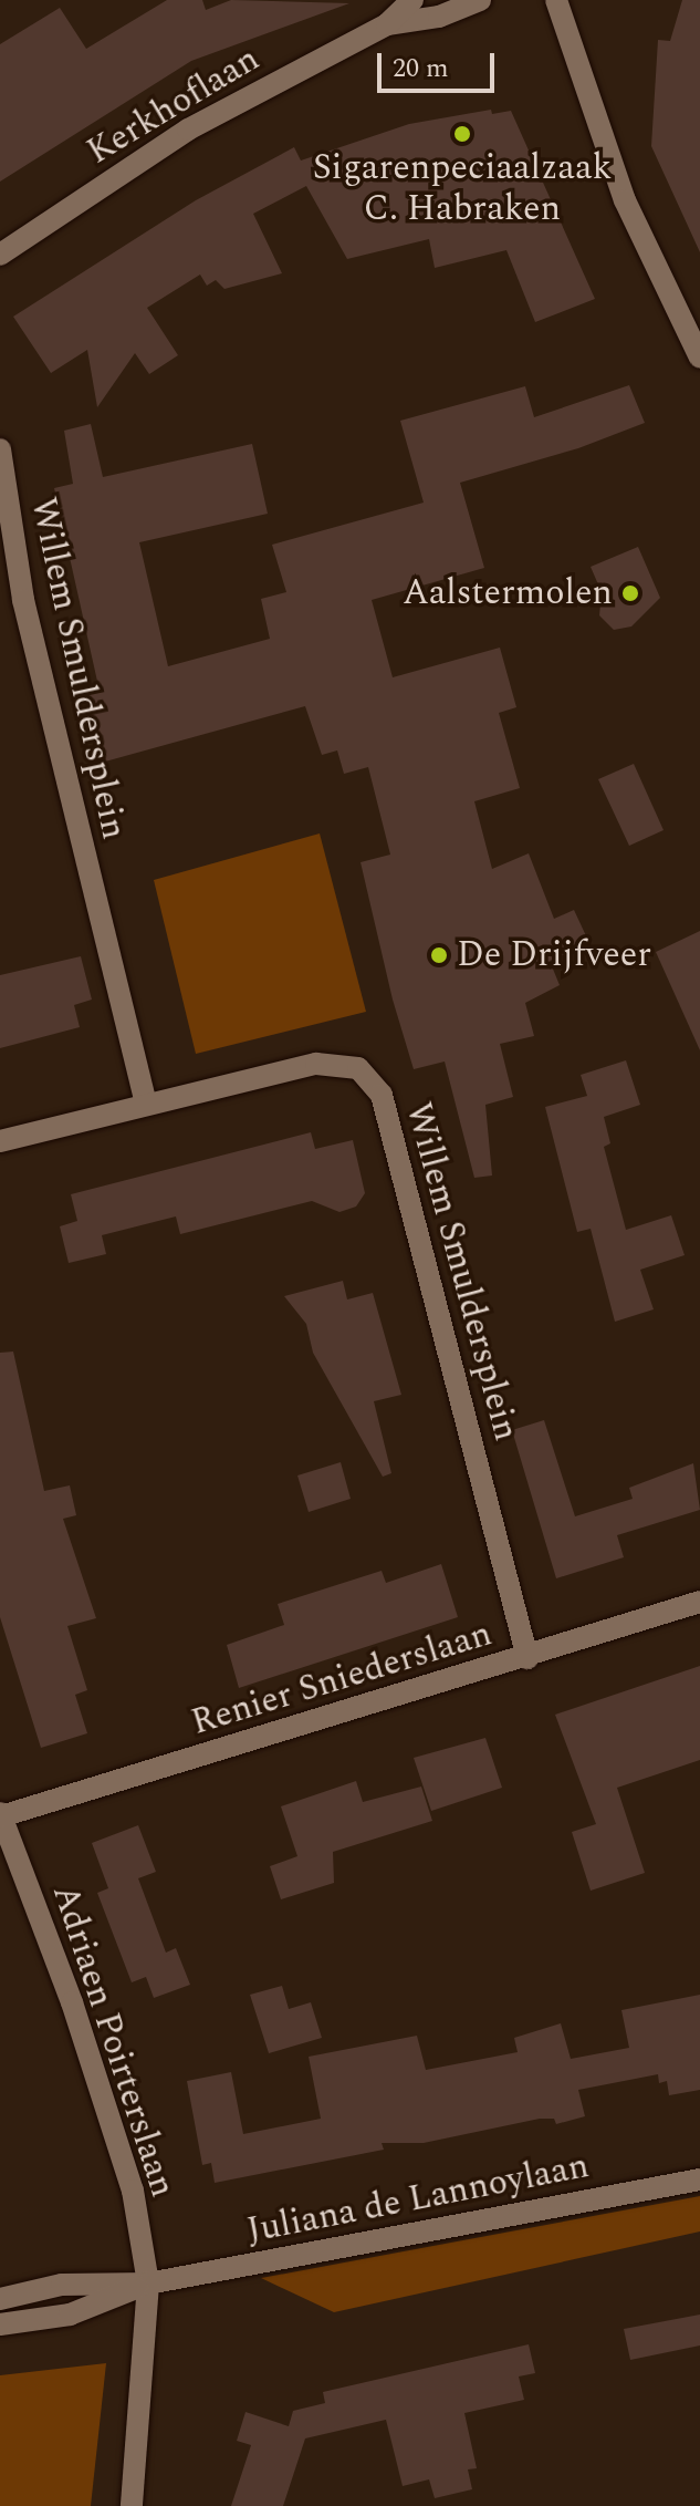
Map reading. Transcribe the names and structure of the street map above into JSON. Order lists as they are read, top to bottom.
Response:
{
  "streets": {
    "street": [
      "Kerkhoflaan",
      "Willem Smuldersplein",
      "Renier Sniederslaan",
      "Adriaen Poirterslaan",
      "Juliana de Lannoylaan"
    ]
  },
  "crossings": [
    ["Willem Smuldersplein", "Renier Sniederslaan"],
    ["Renier Sniederslaan", "Adriaen Poirterslaan"],
    ["Adriaen Poirterslaan", "Juliana de Lannoylaan"]
  ],
  "places": ["Sigarenpeciaalzaak C. Habraken", "Aalstermolen", "De Drijfveer"],
  "scale_bar": "20 m"
}
